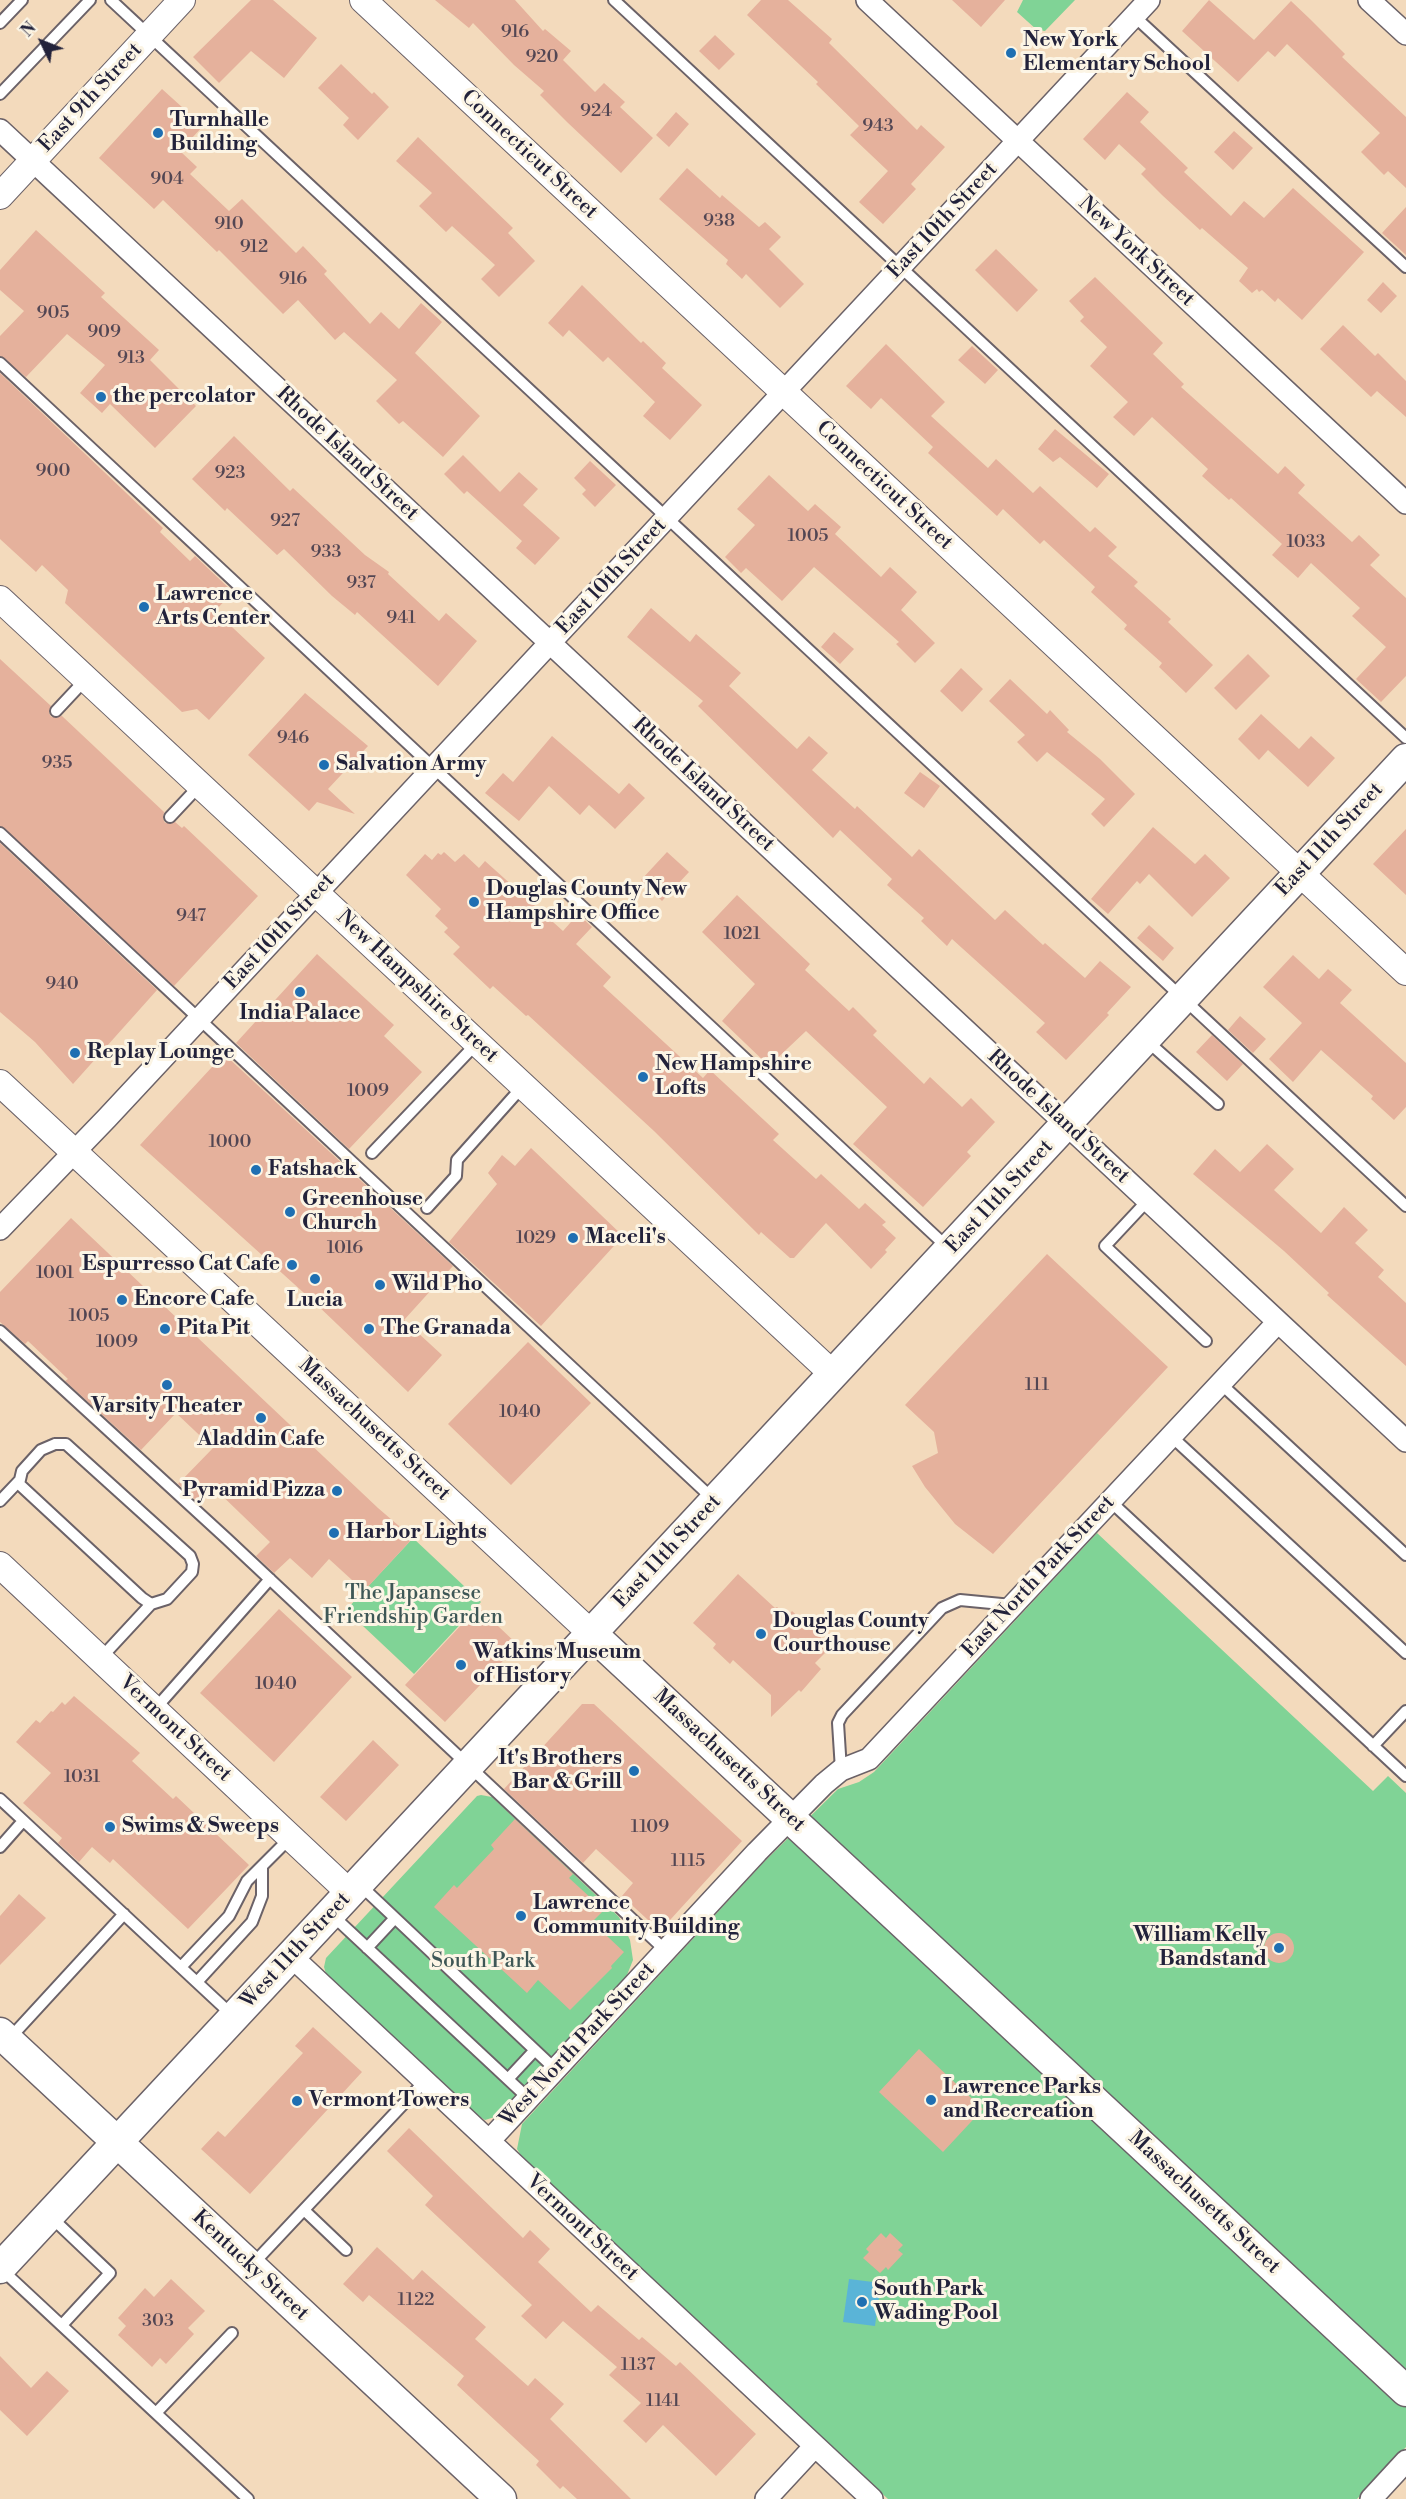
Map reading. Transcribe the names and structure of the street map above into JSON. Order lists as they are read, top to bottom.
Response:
{
  "streets": {
    "main road": [
      "East 11th Street",
      "Massachusetts Street",
      "West 11th Street",
      "Kentucky Street"
    ],
    "street": [
      "East 9th Street",
      "Connecticut Street",
      "East 10th Street",
      "New York Street",
      "Rhode Island Street",
      "New Hampshire Street",
      "East North Park Street",
      "Vermont Street",
      "West North Park Street"
    ]
  },
  "crossings": [
    ["East 9th Street", "Rhode Island Street"],
    ["Connecticut Street", "East 10th Street"],
    ["Connecticut Street", "East 11th Street"],
    ["East 10th Street", "New York Street"],
    ["East 10th Street", "Rhode Island Street"],
    ["East 10th Street", "New Hampshire Street"],
    ["East 10th Street", "Massachusetts Street"],
    ["Rhode Island Street", "East 11th Street"],
    ["Rhode Island Street", "East North Park Street"],
    ["East 11th Street", "New Hampshire Street"],
    ["East 11th Street", "Massachusetts Street"],
    ["East 11th Street", "West 11th Street"],
    ["Massachusetts Street", "East North Park Street"],
    ["Massachusetts Street", "West 11th Street"],
    ["Massachusetts Street", "West North Park Street"],
    ["East North Park Street", "West North Park Street"],
    ["Vermont Street", "West 11th Street"],
    ["Vermont Street", "West North Park Street"],
    ["West 11th Street", "Kentucky Street"]
  ],
  "parks": ["The Japansese Friendship Garden", "South Park"],
  "places": [
    "New York Elementary School",
    "Turnhalle Building",
    "the percolator",
    "Lawrence Arts Center",
    "Salvation Army",
    "Douglas County New Hampshire Office",
    "India Palace",
    "Replay Lounge",
    "New Hampshire Lofts",
    "Fatshack",
    "Greenhouse Church",
    "Maceli's",
    "Espurresso Cat Cafe",
    "Lucia",
    "Wild Pho",
    "Encore Cafe",
    "Pita Pit",
    "The Granada",
    "Varsity Theater",
    "Aladdin Cafe",
    "Pyramid Pizza",
    "Harbor Lights",
    "Douglas County Courthouse",
    "Watkins Museum of History",
    "It's Brothers Bar & Grill",
    "Swims & Sweeps",
    "Lawrence Community Building",
    "William Kelly Bandstand",
    "Lawrence Parks and Recreation",
    "Vermont Towers",
    "South Park Wading Pool"
  ],
  "house_numbers": [
    "916",
    "920",
    "924",
    "943",
    "904",
    "938",
    "910",
    "912",
    "916",
    "905",
    "909",
    "913",
    "900",
    "923",
    "927",
    "1005",
    "1033",
    "933",
    "937",
    "941",
    "946",
    "935",
    "947",
    "1021",
    "940",
    "1009",
    "1000",
    "1029",
    "1016",
    "1001",
    "1005",
    "1009",
    "111",
    "1040",
    "1040",
    "1031",
    "1109",
    "1115",
    "1122",
    "303",
    "1137",
    "1141"
  ],
  "north": "top left"
}
